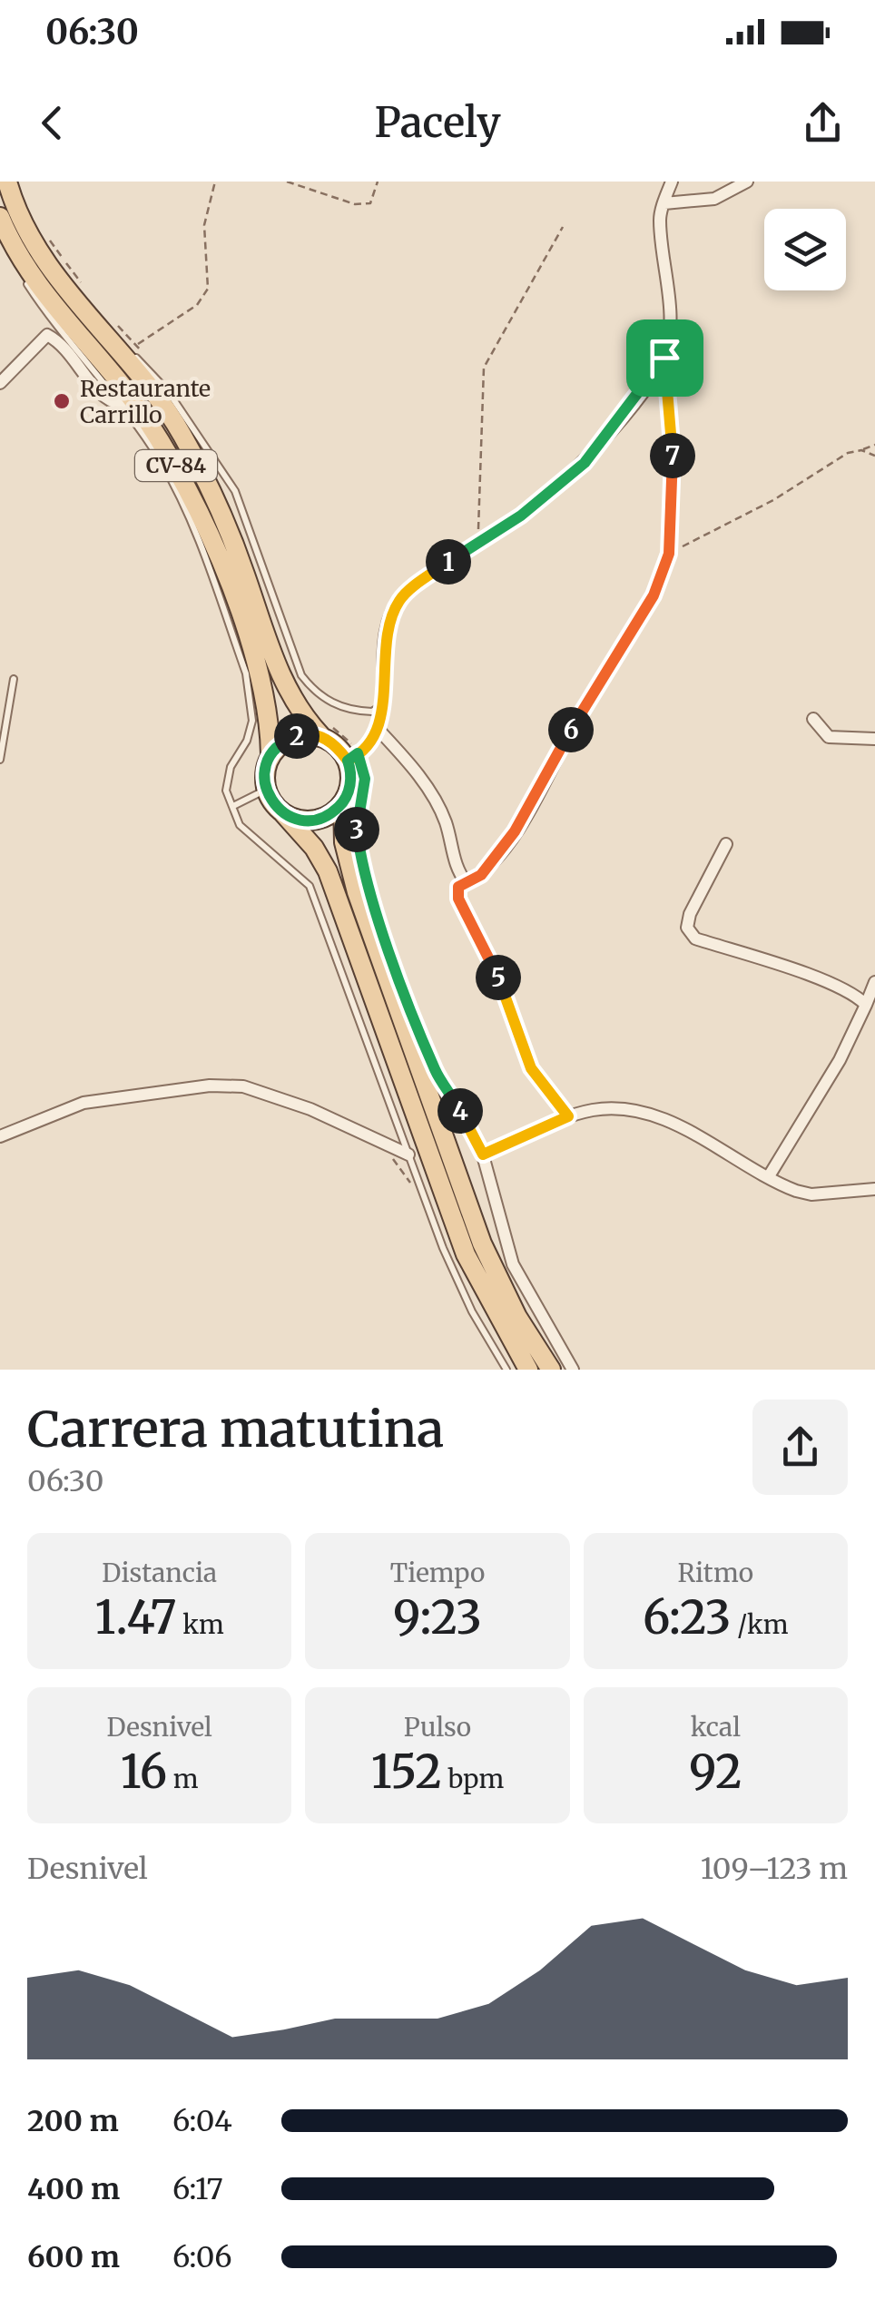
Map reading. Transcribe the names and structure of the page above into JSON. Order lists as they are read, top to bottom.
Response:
{
  "streets": {
    "main road": ["CV-84"]
  },
  "places": ["Restaurante Carrillo"],
  "page": {
    "status": "06:30",
    "header": "Pacely",
    "pins": [
      "7",
      "1",
      "6",
      "2",
      "3",
      "5",
      "4"
    ],
    "heading": ["Carrera matutina", "06:30"],
    "stats": [
      ["Distancia", "1.47 km"],
      ["Tiempo", "9:23"],
      ["Ritmo", "6:23 /km"],
      ["Desnivel", "16 m"],
      ["Pulso", "152 bpm"],
      ["kcal", "92"]
    ],
    "chart": ["Desnivel", "109–123 m"],
    "list": [
      {
        "name": "200 m",
        "note": "6:04"
      },
      {
        "name": "400 m",
        "note": "6:17"
      },
      {
        "name": "600 m",
        "note": "6:06"
      }
    ]
  }
}
